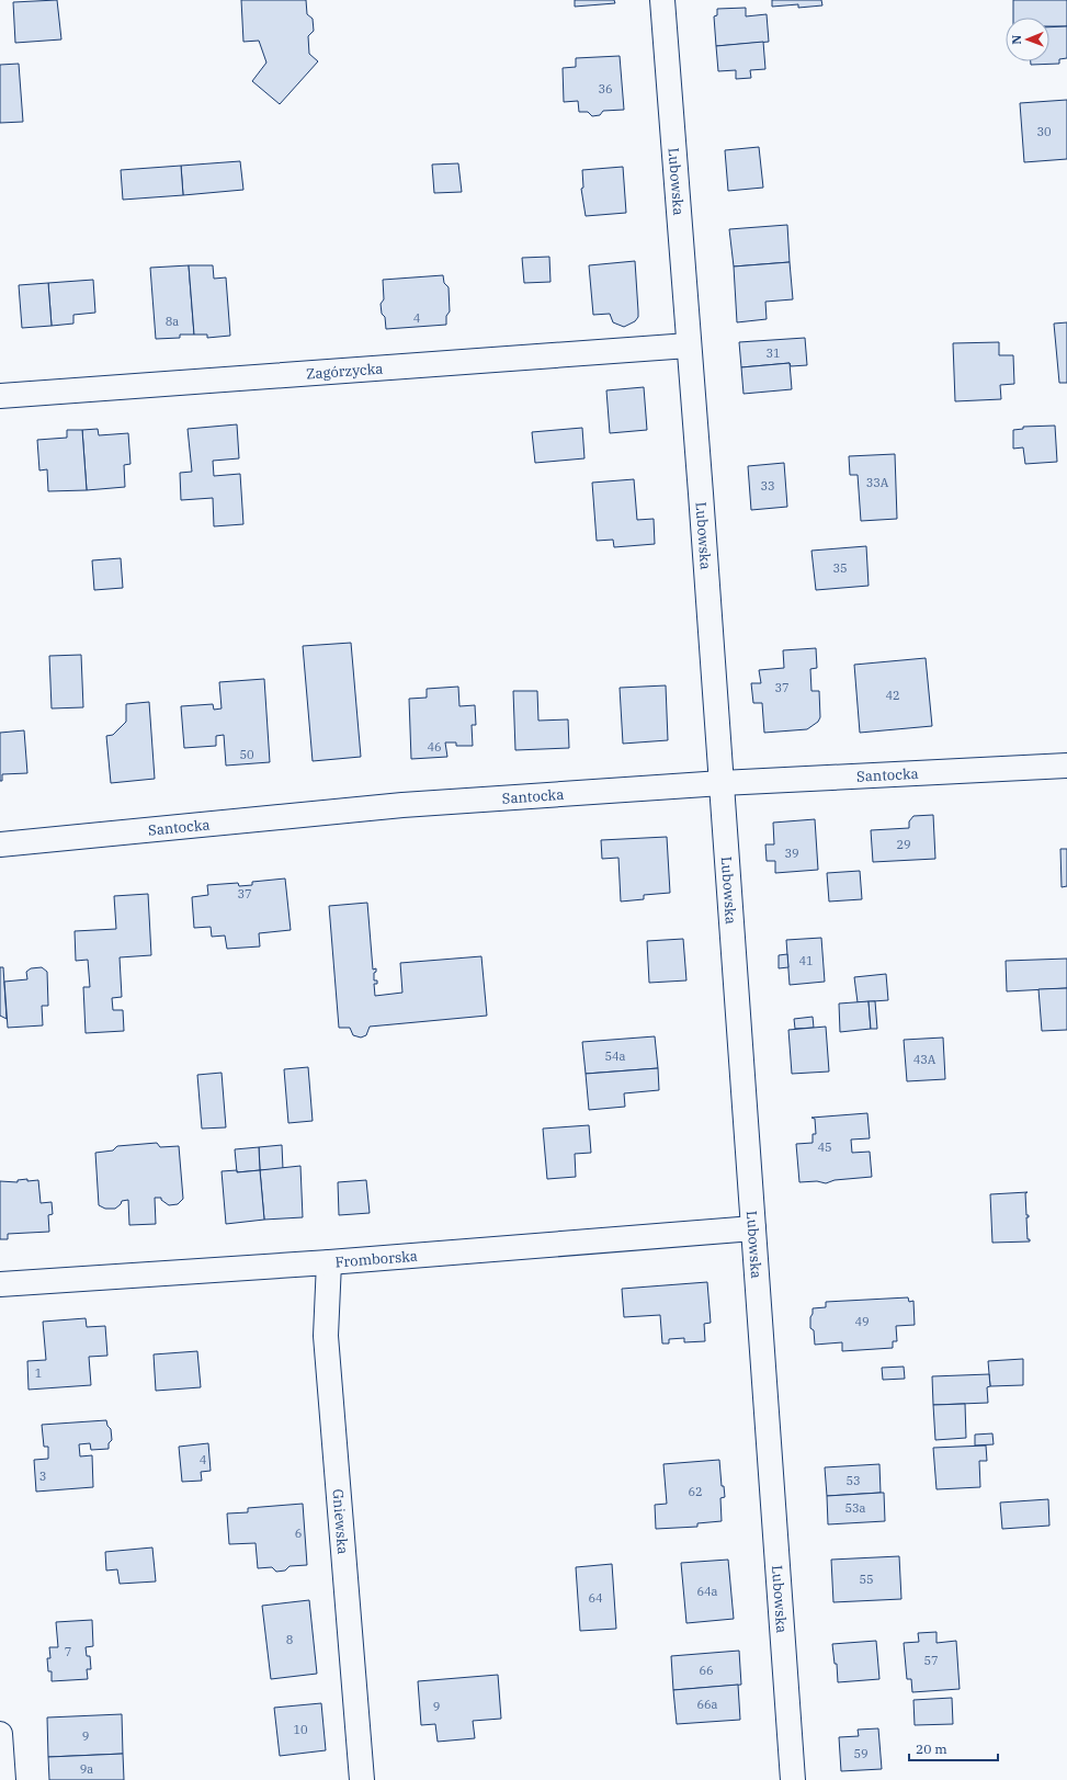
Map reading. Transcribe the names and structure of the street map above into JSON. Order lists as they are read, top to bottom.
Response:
{
  "streets": {
    "street": [
      "Lubowska",
      "Zagórzycka",
      "Santocka",
      "Fromborska",
      "Gniewska"
    ]
  },
  "crossings": [
    ["Lubowska", "Zagórzycka"],
    ["Lubowska", "Santocka"],
    ["Lubowska", "Fromborska"],
    ["Fromborska", "Gniewska"]
  ],
  "house_numbers": [
    "36",
    "30",
    "4",
    "8a",
    "31",
    "33A",
    "33",
    "35",
    "37",
    "42",
    "46",
    "50",
    "29",
    "39",
    "37",
    "41",
    "54a",
    "43A",
    "45",
    "49",
    "1",
    "4",
    "3",
    "53",
    "62",
    "53a",
    "6",
    "55",
    "64a",
    "64",
    "8",
    "7",
    "57",
    "66",
    "66a",
    "9",
    "10",
    "9",
    "59",
    "9a"
  ],
  "scale_bar": "20 m",
  "north": "left"
}
